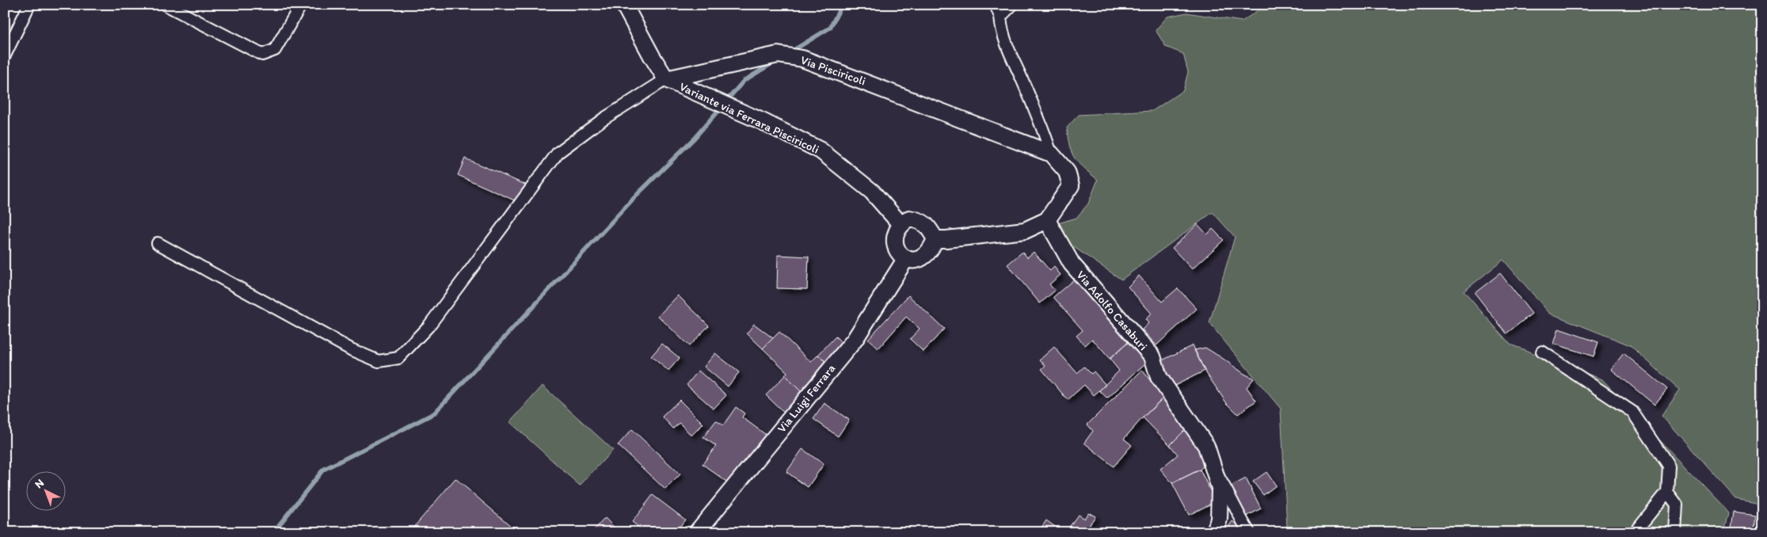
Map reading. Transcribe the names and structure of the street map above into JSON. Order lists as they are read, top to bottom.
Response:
{
  "streets": {
    "street": [
      "Via Pisciricoli",
      "Variante via Ferrara Pisciricoli",
      "Via Adolfo Casaburi",
      "Via Luigi Ferrara"
    ]
  },
  "crossings": [
    ["Via Pisciricoli", "Variante via Ferrara Pisciricoli"],
    ["Variante via Ferrara Pisciricoli", "Via Luigi Ferrara"]
  ],
  "north": "top left"
}
